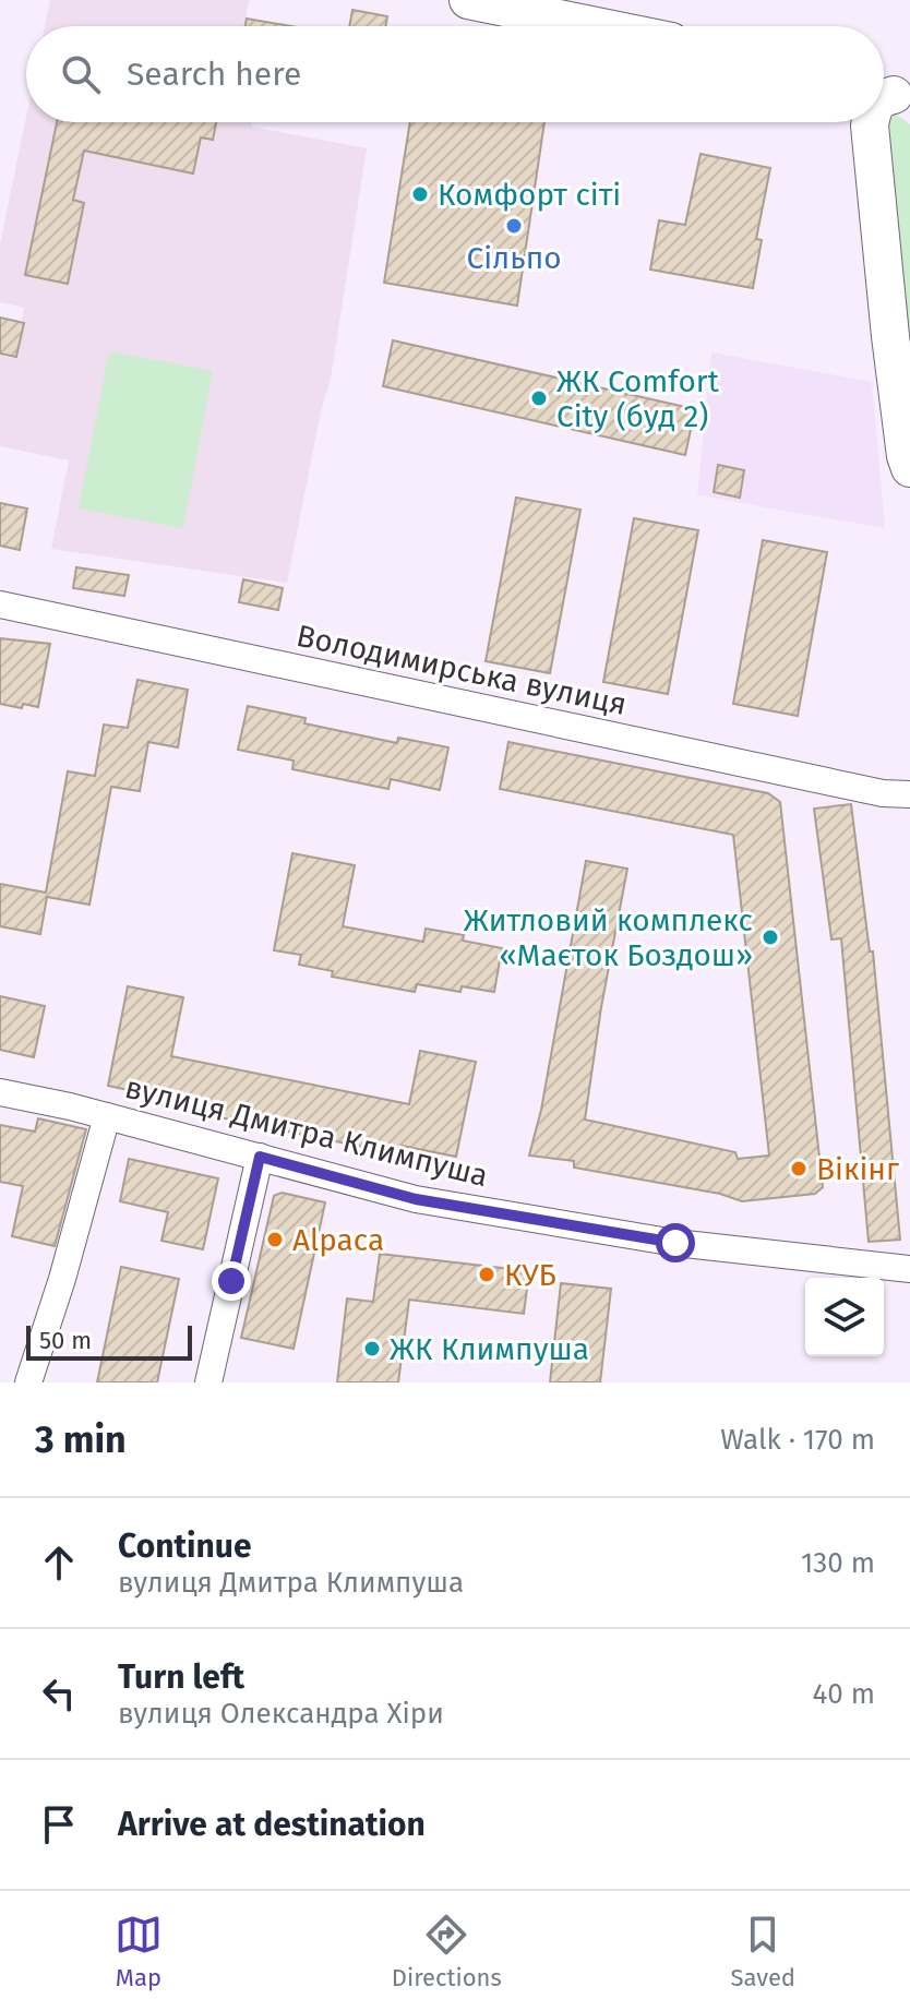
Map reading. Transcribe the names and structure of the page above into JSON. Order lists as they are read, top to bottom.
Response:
{
  "streets": {
    "street": ["Володимирська вулиця", "вулиця Дмитра Климпуша"]
  },
  "places": [
    "Комфорт сіті",
    "Сільпо",
    "ЖК Comfort City (буд 2)",
    "Житловий комплекс «Маєток Боздош»",
    "Вікінг",
    "Alpaca",
    "КУБ",
    "ЖК Климпуша"
  ],
  "scale_bar": "50 m",
  "page": {
    "search": "Search here",
    "scale": "50 m",
    "heading": ["3 min", "Walk · 170 m"],
    "list": [
      ["Continue", "вулиця Дмитра Климпуша", "130 m"],
      ["Turn left", "вулиця Олександра Хіри", "40 m"],
      "Arrive at destination"
    ],
    "nav": ["Map", "Directions", "Saved"]
  }
}
